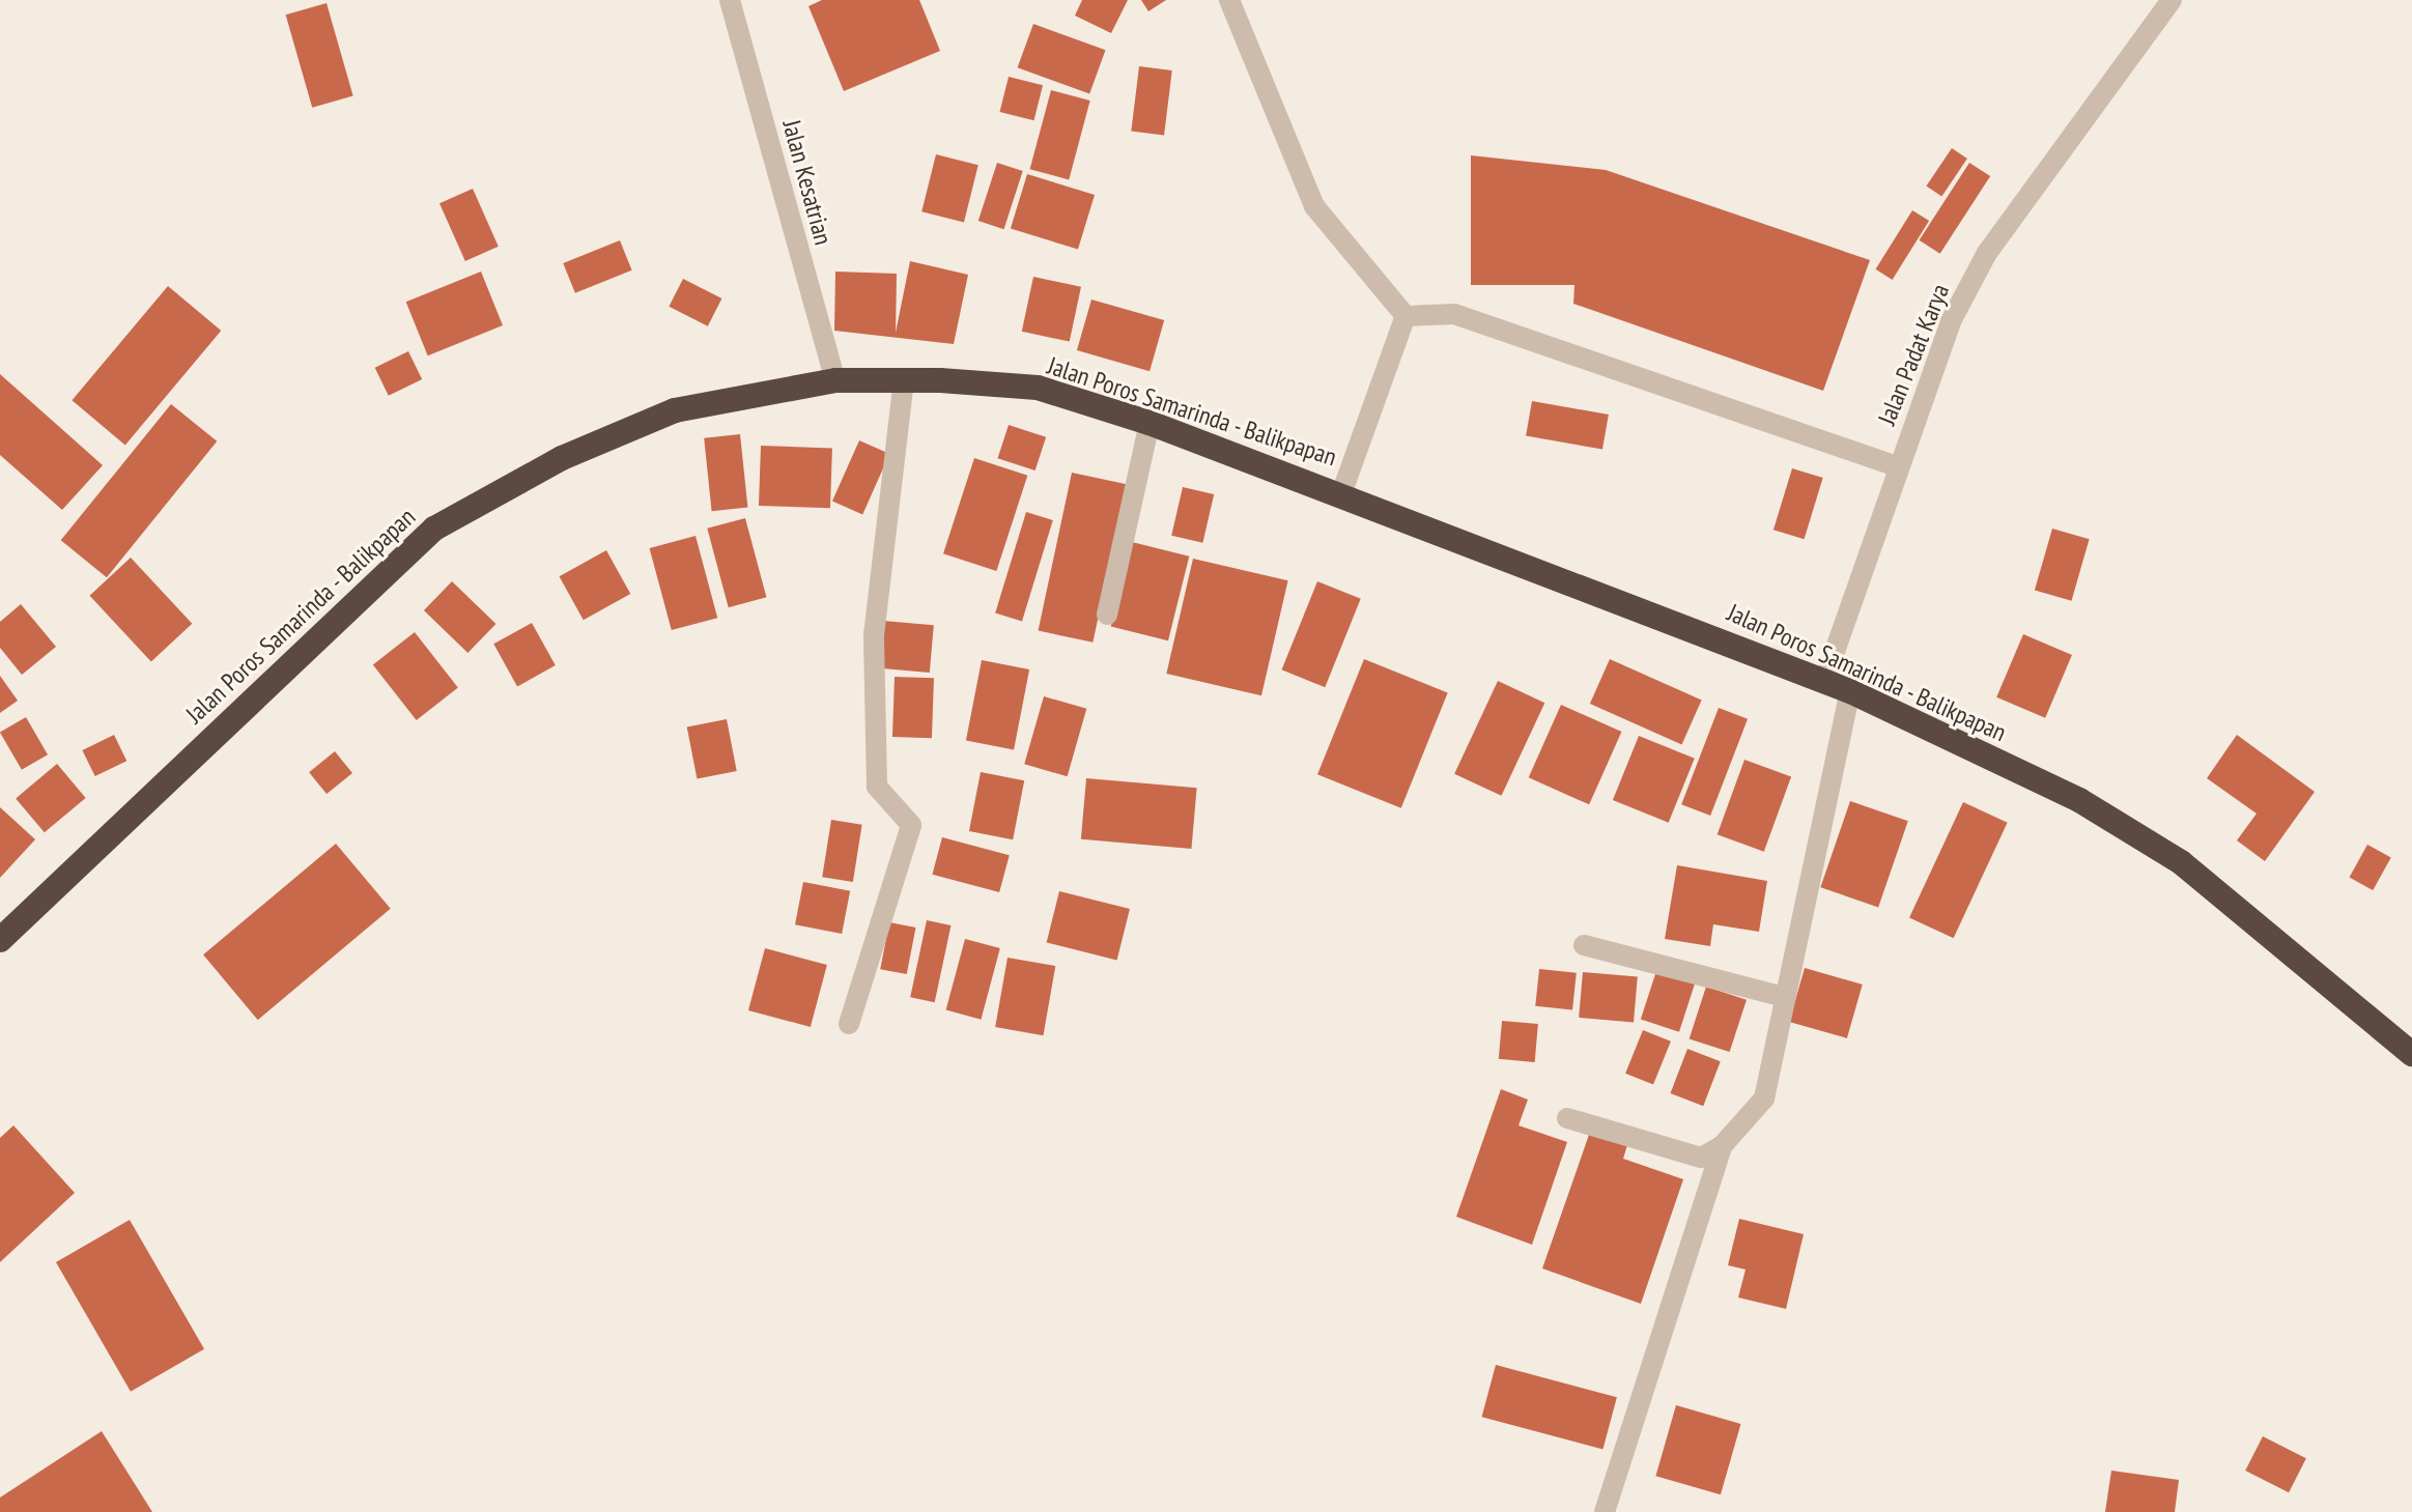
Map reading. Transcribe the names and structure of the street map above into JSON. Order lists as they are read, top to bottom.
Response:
{
  "streets": {
    "highway": ["Jalan Poros Samarinda - Balikpapan"],
    "street": ["Jalan Kesatrian", "Jalan Padat Karya"]
  },
  "crossings": [
    ["Jalan Kesatrian", "Jalan Poros Samarinda - Balikpapan"],
    ["Jalan Padat Karya", "Jalan Poros Samarinda - Balikpapan"]
  ]
}
